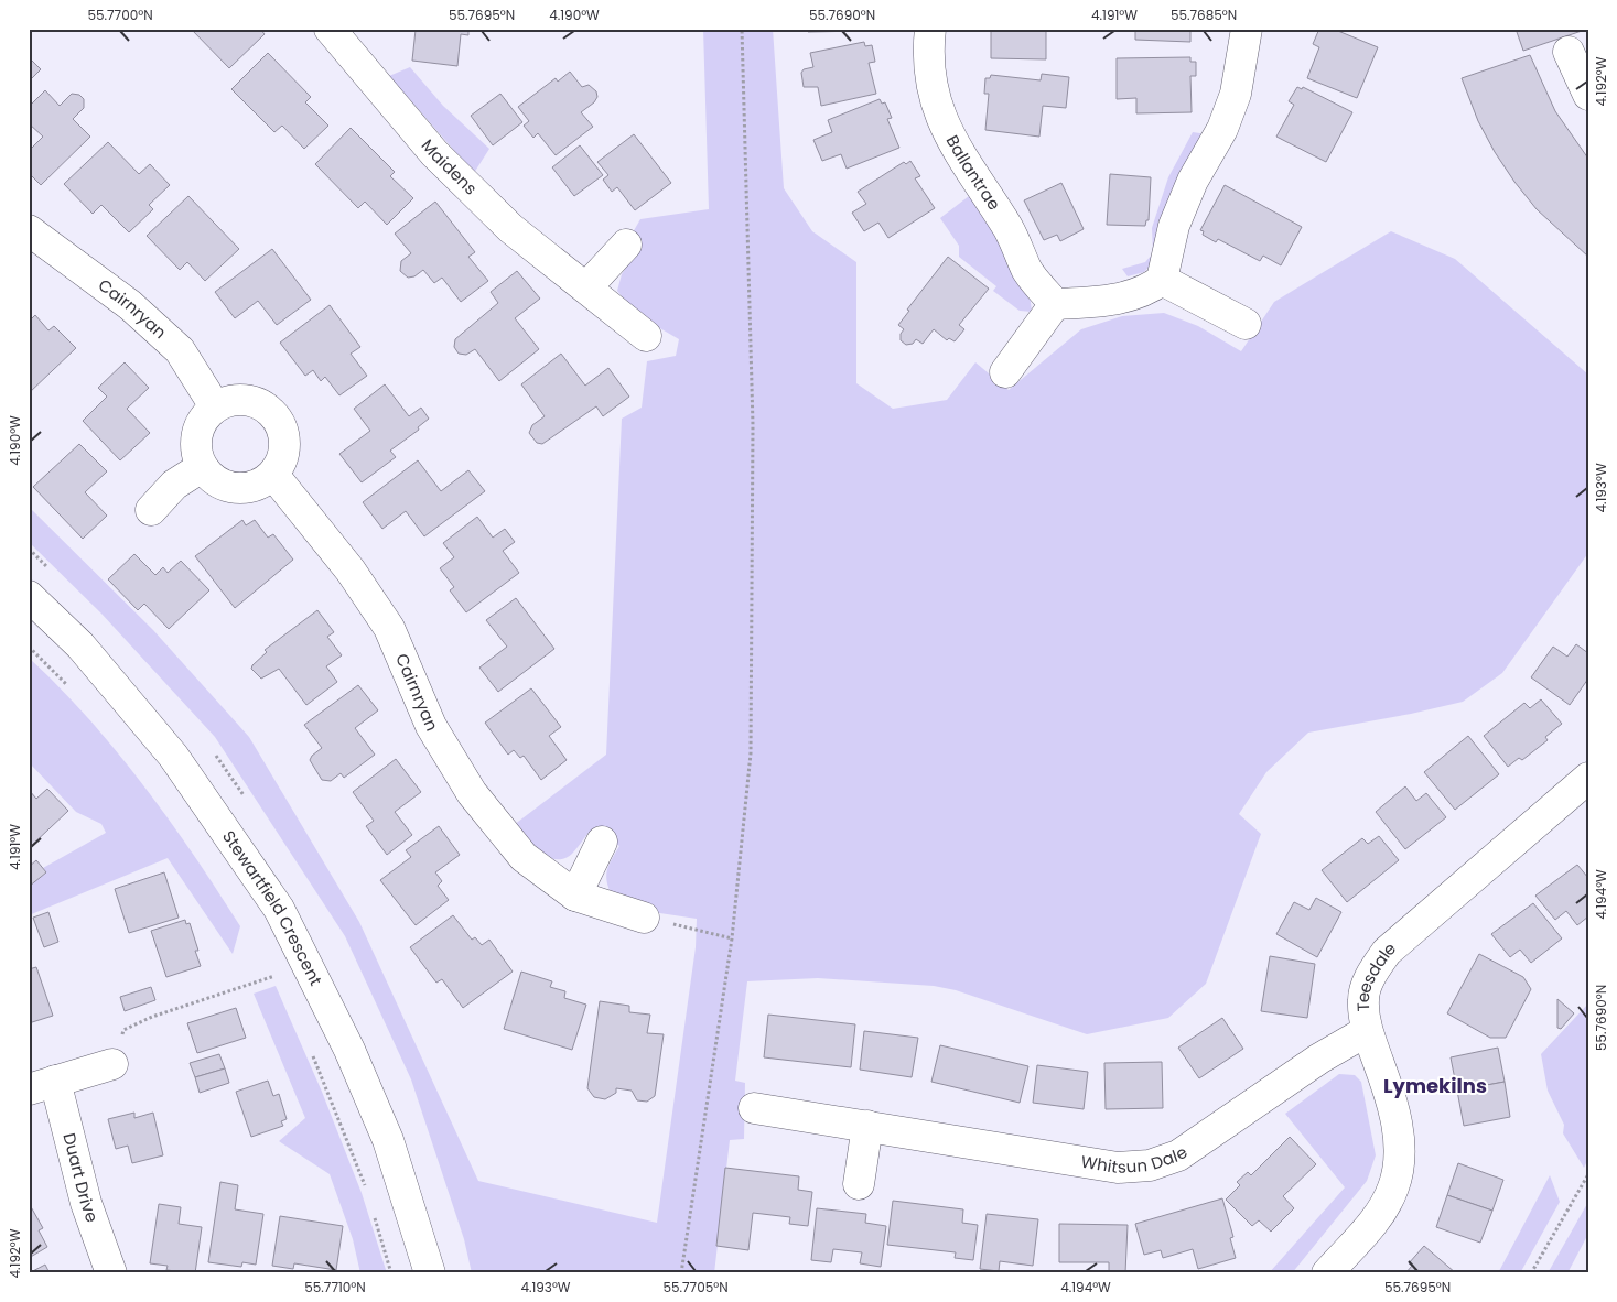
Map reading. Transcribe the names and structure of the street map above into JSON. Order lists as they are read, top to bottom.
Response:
{
  "streets": {
    "street": [
      "Maidens",
      "Ballantrae",
      "Cairnryan",
      "Stewartfield Crescent",
      "Teesdale",
      "Whitsun Dale",
      "Duart Drive"
    ]
  },
  "crossings": [
    ["Teesdale", "Whitsun Dale"]
  ],
  "districts": ["Lymekilns"],
  "coordinates": [
    "55.7700°N",
    "55.7695°N",
    "4.190°W",
    "55.7690°N",
    "4.191°W",
    "55.7685°N",
    "4.192°W",
    "4.193°W",
    "4.194°W",
    "55.7710°N",
    "55.7705°N"
  ]
}
